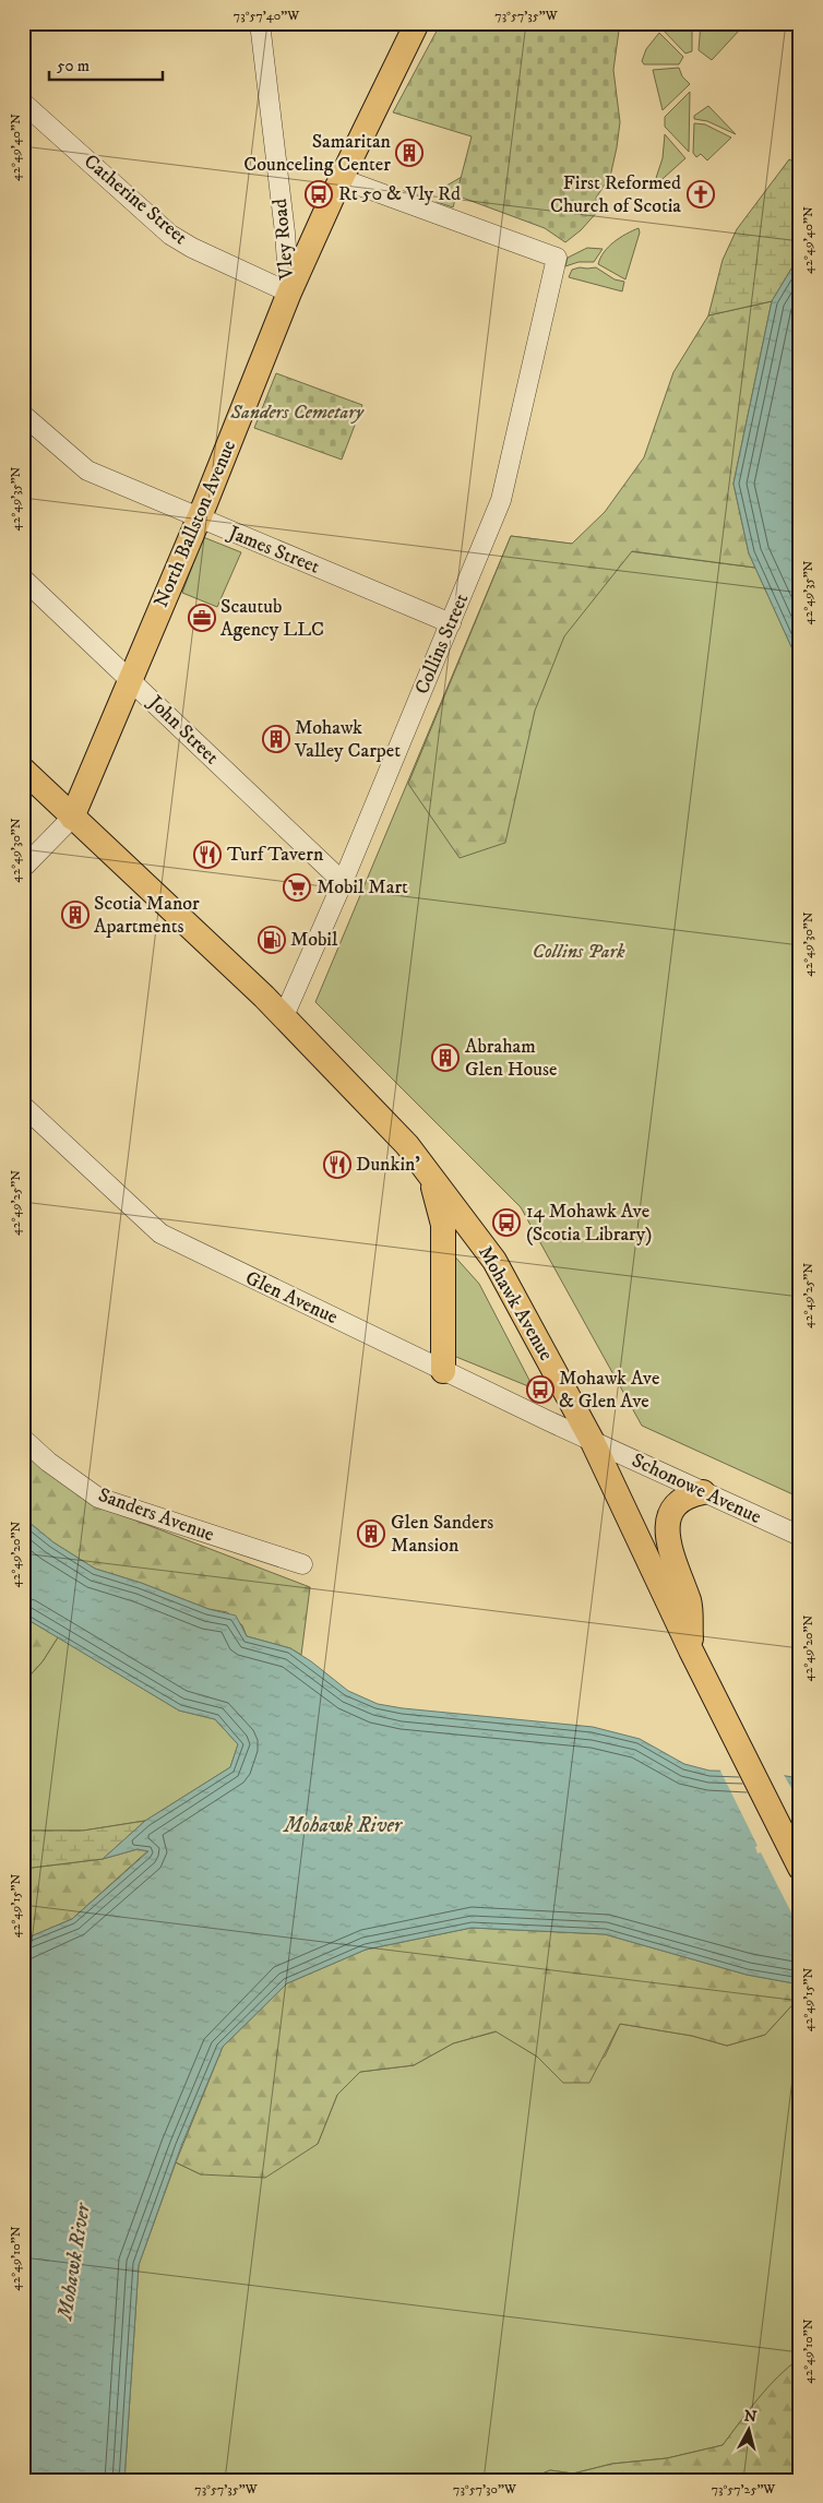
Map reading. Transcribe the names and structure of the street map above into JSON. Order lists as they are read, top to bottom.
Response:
{
  "streets": {
    "main road": ["North Ballston Avenue", "Mohawk Avenue"],
    "street": [
      "Catherine Street",
      "Vley Road",
      "James Street",
      "Collins Street",
      "John Street",
      "Glen Avenue",
      "Schonowe Avenue",
      "Sanders Avenue"
    ]
  },
  "crossings": [
    ["Catherine Street", "Vley Road"],
    ["Catherine Street", "North Ballston Avenue"],
    ["Vley Road", "North Ballston Avenue"],
    ["North Ballston Avenue", "James Street"],
    ["North Ballston Avenue", "Collins Street"],
    ["North Ballston Avenue", "John Street"],
    ["North Ballston Avenue", "Mohawk Avenue"],
    ["James Street", "Collins Street"],
    ["Collins Street", "John Street"],
    ["Collins Street", "Mohawk Avenue"],
    ["Glen Avenue", "Mohawk Avenue"],
    ["Glen Avenue", "Schonowe Avenue"],
    ["Mohawk Avenue", "Schonowe Avenue"]
  ],
  "water": ["Mohawk River"],
  "parks": ["Sanders Cemetary", "Collins Park"],
  "places": {
    "building": [
      "Samaritan Counceling Center",
      "Mohawk Valley Carpet",
      "Scotia Manor Apartments",
      "Abraham Glen House",
      "Glen Sanders Mansion"
    ],
    "bus stop": ["Rt 50 & Vly Rd", "14 Mohawk Ave (Scotia Library)", "Mohawk Ave & Glen Ave"],
    "church": ["First Reformed Church of Scotia"],
    "office": ["Scautub Agency LLC"],
    "restaurant": ["Turf Tavern", "Dunkin'"],
    "supermarket": ["Mobil Mart"],
    "fuel station": ["Mobil"]
  },
  "scale_bar": "50 m",
  "north": "top",
  "coordinates": [
    "73°57'40\"W",
    "73°57'35\"W",
    "42°49'40\"N",
    "42°49'35\"N",
    "42°49'30\"N",
    "42°49'25\"N",
    "42°49'20\"N",
    "42°49'15\"N",
    "42°49'10\"N",
    "73°57'30\"W",
    "73°57'25\"W"
  ]
}
